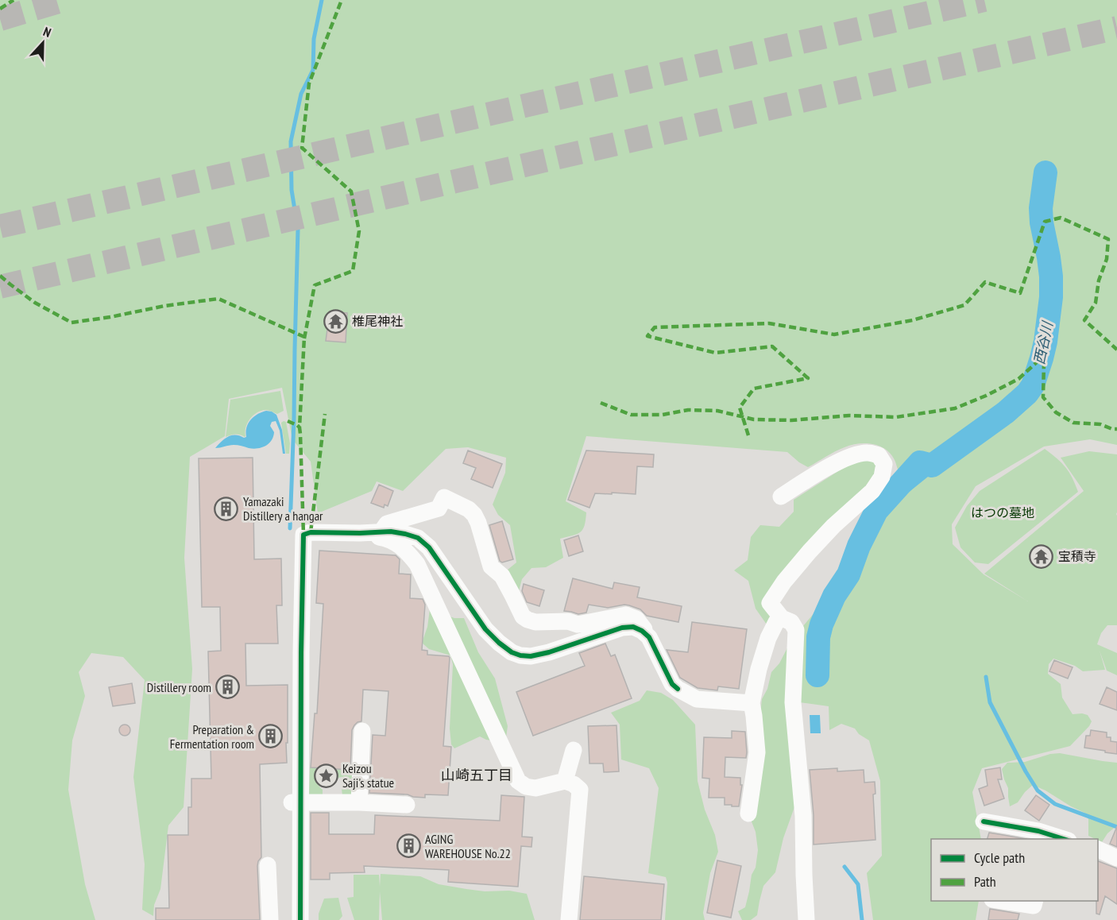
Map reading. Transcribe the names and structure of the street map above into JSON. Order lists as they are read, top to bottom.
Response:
{
  "districts": ["山崎五丁目"],
  "water": ["西谷川"],
  "parks": ["はつの墓地"],
  "places": {
    "temple": ["椎尾神社", "宝積寺"],
    "building": [
      "Yamazaki Distillery a hangar",
      "Distillery room",
      "Preparation & Fermentation room",
      "AGING WAREHOUSE No.22"
    ],
    "place": ["Keizou Saji's statue"]
  },
  "legend": ["Cycle path", "Path"],
  "north": "top"
}
